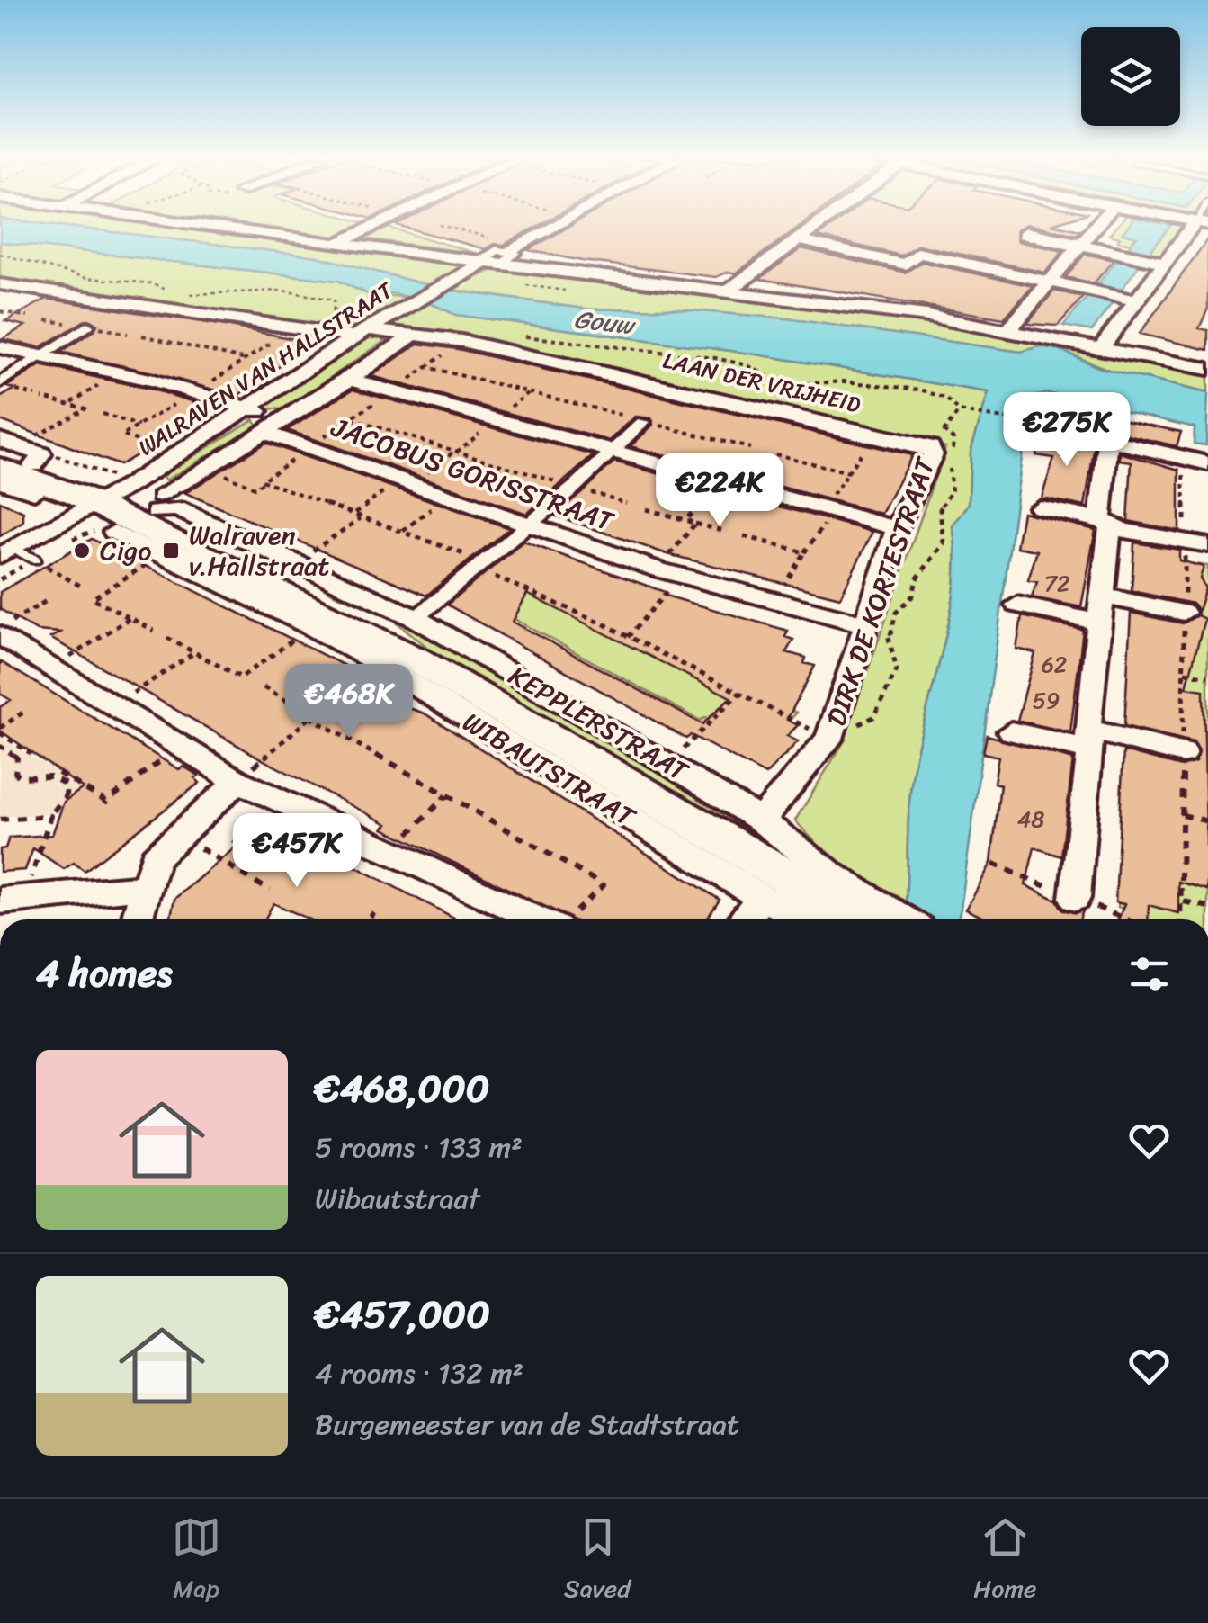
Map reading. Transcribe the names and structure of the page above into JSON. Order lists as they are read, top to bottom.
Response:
{
  "streets": {
    "main road": ["KEPPLERSTRAAT"],
    "street": [
      "WALRAVEN VAN HALLSTRAAT",
      "LAAN DER VRIJHEID",
      "JACOBUS GORISSTRAAT",
      "DIRK DE KORTESTRAAT"
    ]
  },
  "crossings": [
    ["WALRAVEN VAN HALLSTRAAT", "LAAN DER VRIJHEID"],
    ["WALRAVEN VAN HALLSTRAAT", "JACOBUS GORISSTRAAT"],
    ["LAAN DER VRIJHEID", "DIRK DE KORTESTRAAT"],
    ["JACOBUS GORISSTRAAT", "DIRK DE KORTESTRAAT"],
    ["DIRK DE KORTESTRAAT", "KEPPLERSTRAAT"]
  ],
  "water": ["Gouw"],
  "places": {
    "other": ["Cigo"],
    "transit": ["Walraven v.Hallstraat"]
  },
  "house_numbers": [
    "72",
    "62",
    "59",
    "48"
  ],
  "page": {
    "price": [
      "€275K",
      "€224K",
      "€468K",
      "€457K"
    ],
    "heading": "4 homes",
    "list": [
      {
        "name": "€468,000",
        "note": "5 rooms · 133 m² · Wibautstraat"
      },
      {
        "name": "€457,000",
        "note": "4 rooms · 132 m² · Burgemeester van de Stadtstraat"
      }
    ],
    "tabs": ["Map", "Saved", "Home"]
  }
}
